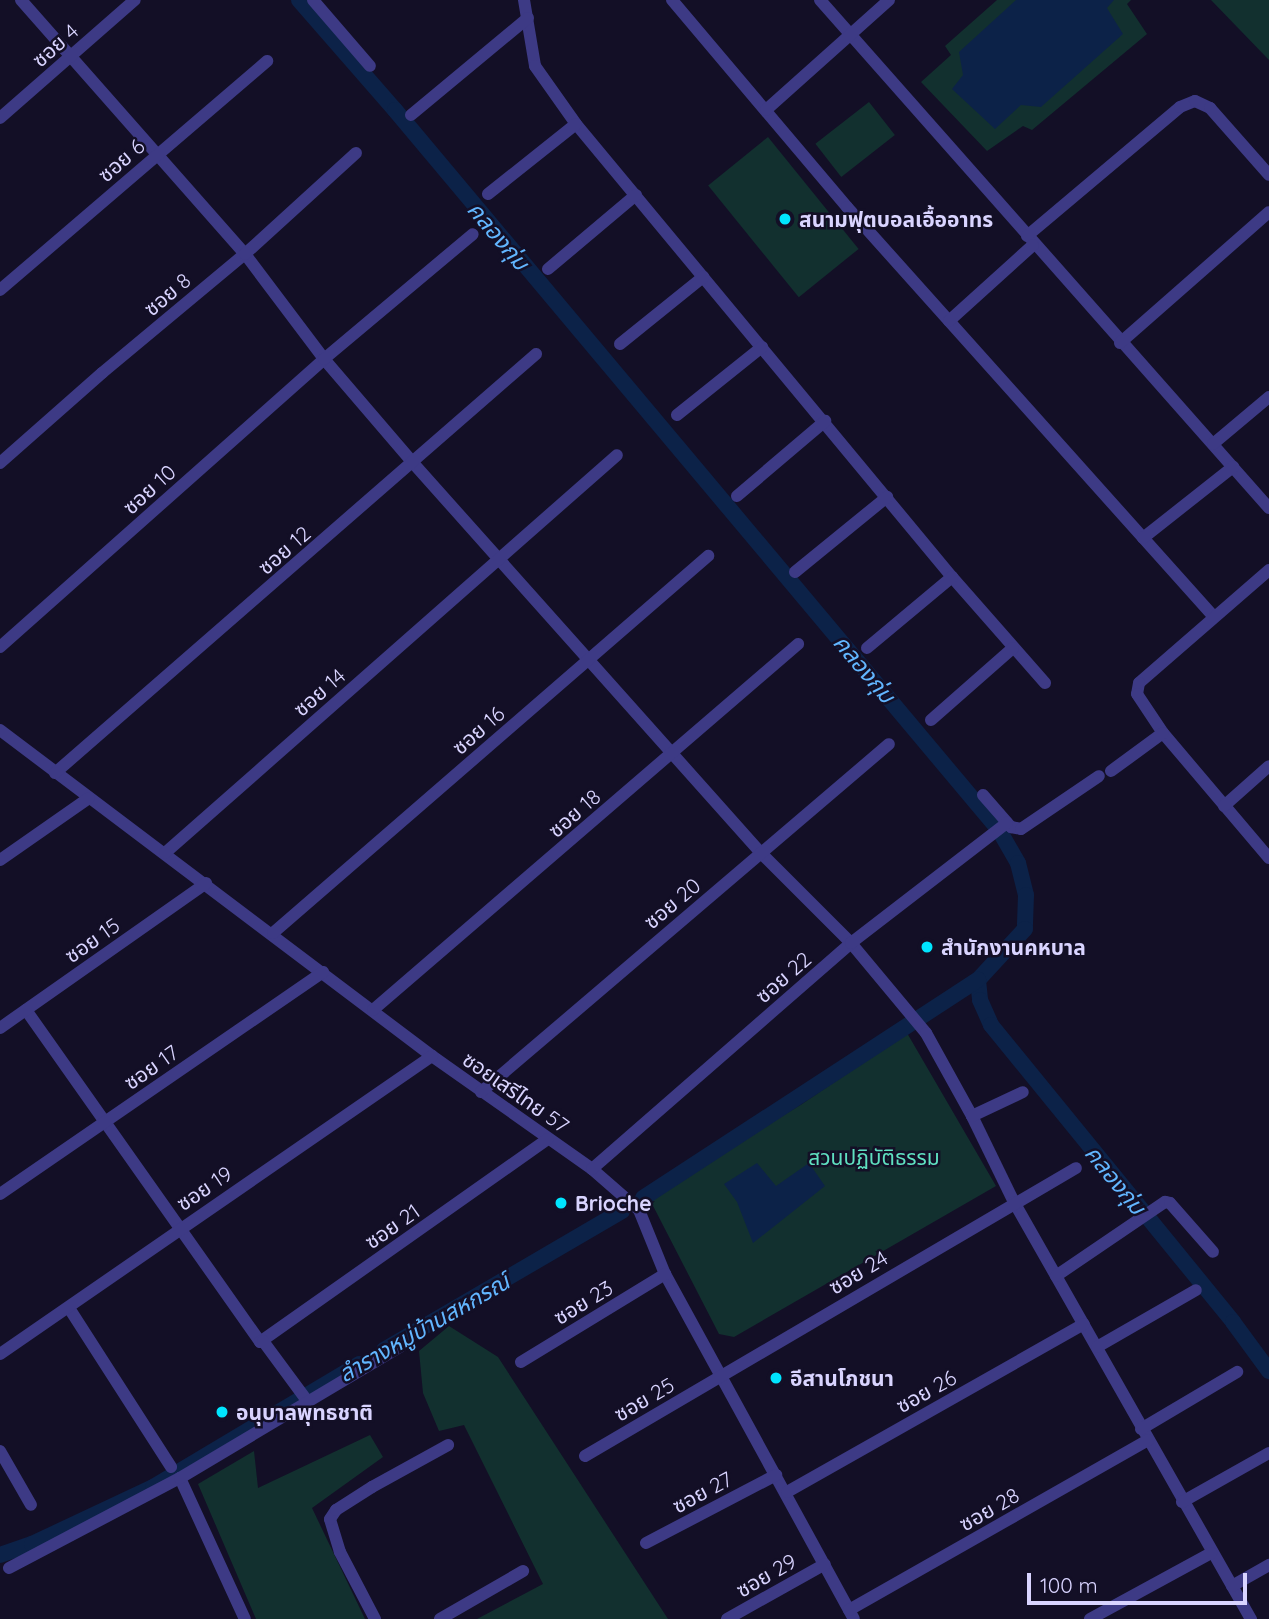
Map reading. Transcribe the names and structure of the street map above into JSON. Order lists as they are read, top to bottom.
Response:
{
  "streets": {
    "street": [
      "ซอย 4",
      "ซอย 6",
      "ซอย 8",
      "ซอย 10",
      "ซอย 12",
      "ซอย 14",
      "ซอย 16",
      "ซอย 18",
      "ซอย 20",
      "ซอย 15",
      "ซอย 22",
      "ซอย 17",
      "ซอยเสรีไทย 57",
      "ซอย 19",
      "ซอย 21",
      "ซอย 24",
      "ซอย 23",
      "ซอย 26",
      "ซอย 25",
      "ซอย 27",
      "ซอย 28",
      "ซอย 29"
    ]
  },
  "crossings": [
    ["ซอย 12", "ซอยเสรีไทย 57"],
    ["ซอย 14", "ซอยเสรีไทย 57"],
    ["ซอย 16", "ซอยเสรีไทย 57"],
    ["ซอย 18", "ซอยเสรีไทย 57"],
    ["ซอย 20", "ซอยเสรีไทย 57"],
    ["ซอย 15", "ซอยเสรีไทย 57"],
    ["ซอย 22", "ซอยเสรีไทย 57"],
    ["ซอย 17", "ซอยเสรีไทย 57"],
    ["ซอยเสรีไทย 57", "ซอย 19"],
    ["ซอยเสรีไทย 57", "ซอย 21"],
    ["ซอยเสรีไทย 57", "ซอย 24"],
    ["ซอยเสรีไทย 57", "ซอย 23"],
    ["ซอยเสรีไทย 57", "ซอย 26"],
    ["ซอยเสรีไทย 57", "ซอย 25"],
    ["ซอยเสรีไทย 57", "ซอย 27"],
    ["ซอยเสรีไทย 57", "ซอย 28"],
    ["ซอยเสรีไทย 57", "ซอย 29"],
    ["ซอย 24", "ซอย 25"]
  ],
  "water": ["คลองกุ่ม", "ลำรางหมู่บ้านสหกรณ์"],
  "parks": ["สวนปฏิบัติธรรม"],
  "places": [
    "สนามฟุตบอลเอื้ออาทร",
    "สำนักงานคหบาล",
    "Brioche",
    "อีสานโภชนา",
    "อนุบาลพุทธชาติ"
  ],
  "scale_bar": "100 m"
}
